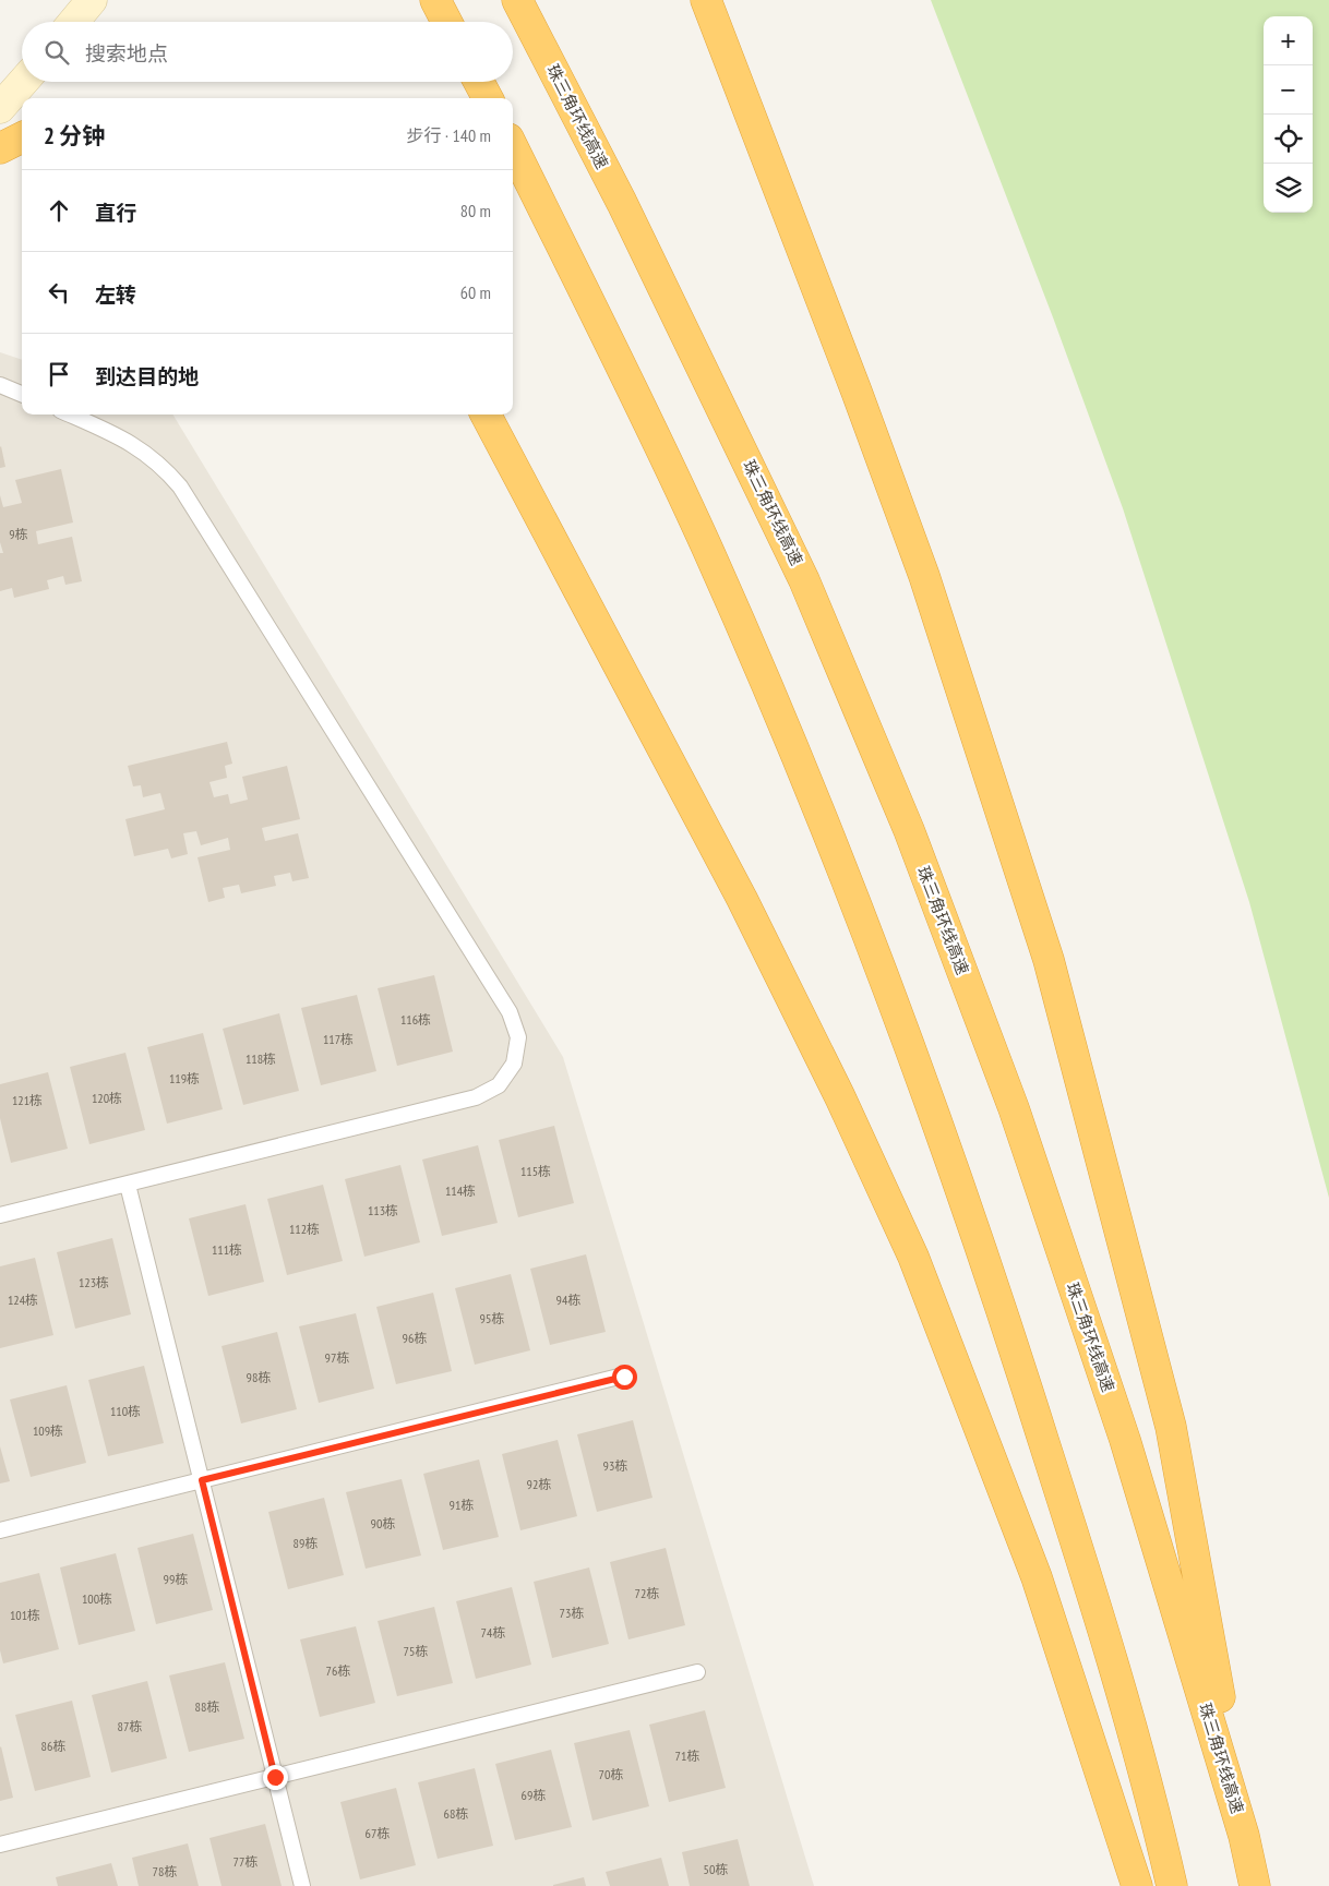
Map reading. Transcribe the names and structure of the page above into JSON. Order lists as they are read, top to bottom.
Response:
{
  "streets": {
    "highway": ["珠三角环线高速"]
  },
  "house_numbers": [
    "9栋",
    "116栋",
    "117栋",
    "118栋",
    "119栋",
    "120栋",
    "121栋",
    "115栋",
    "114栋",
    "113栋",
    "112栋",
    "111栋",
    "123栋",
    "124栋",
    "94栋",
    "95栋",
    "96栋",
    "97栋",
    "98栋",
    "110栋",
    "109栋",
    "93栋",
    "92栋",
    "91栋",
    "90栋",
    "89栋",
    "99栋",
    "72栋",
    "100栋",
    "73栋",
    "101栋",
    "74栋",
    "75栋",
    "76栋",
    "88栋",
    "87栋",
    "86栋",
    "71栋",
    "70栋",
    "69栋",
    "68栋",
    "67栋",
    "77栋",
    "50栋",
    "78栋"
  ],
  "page": {
    "map_buttons": ["+", "−"],
    "search": "搜索地点",
    "heading": ["2 分钟", "步行 · 140 m"],
    "list": [
      ["直行", "80 m"],
      ["左转", "60 m"],
      "到达目的地"
    ]
  }
}
